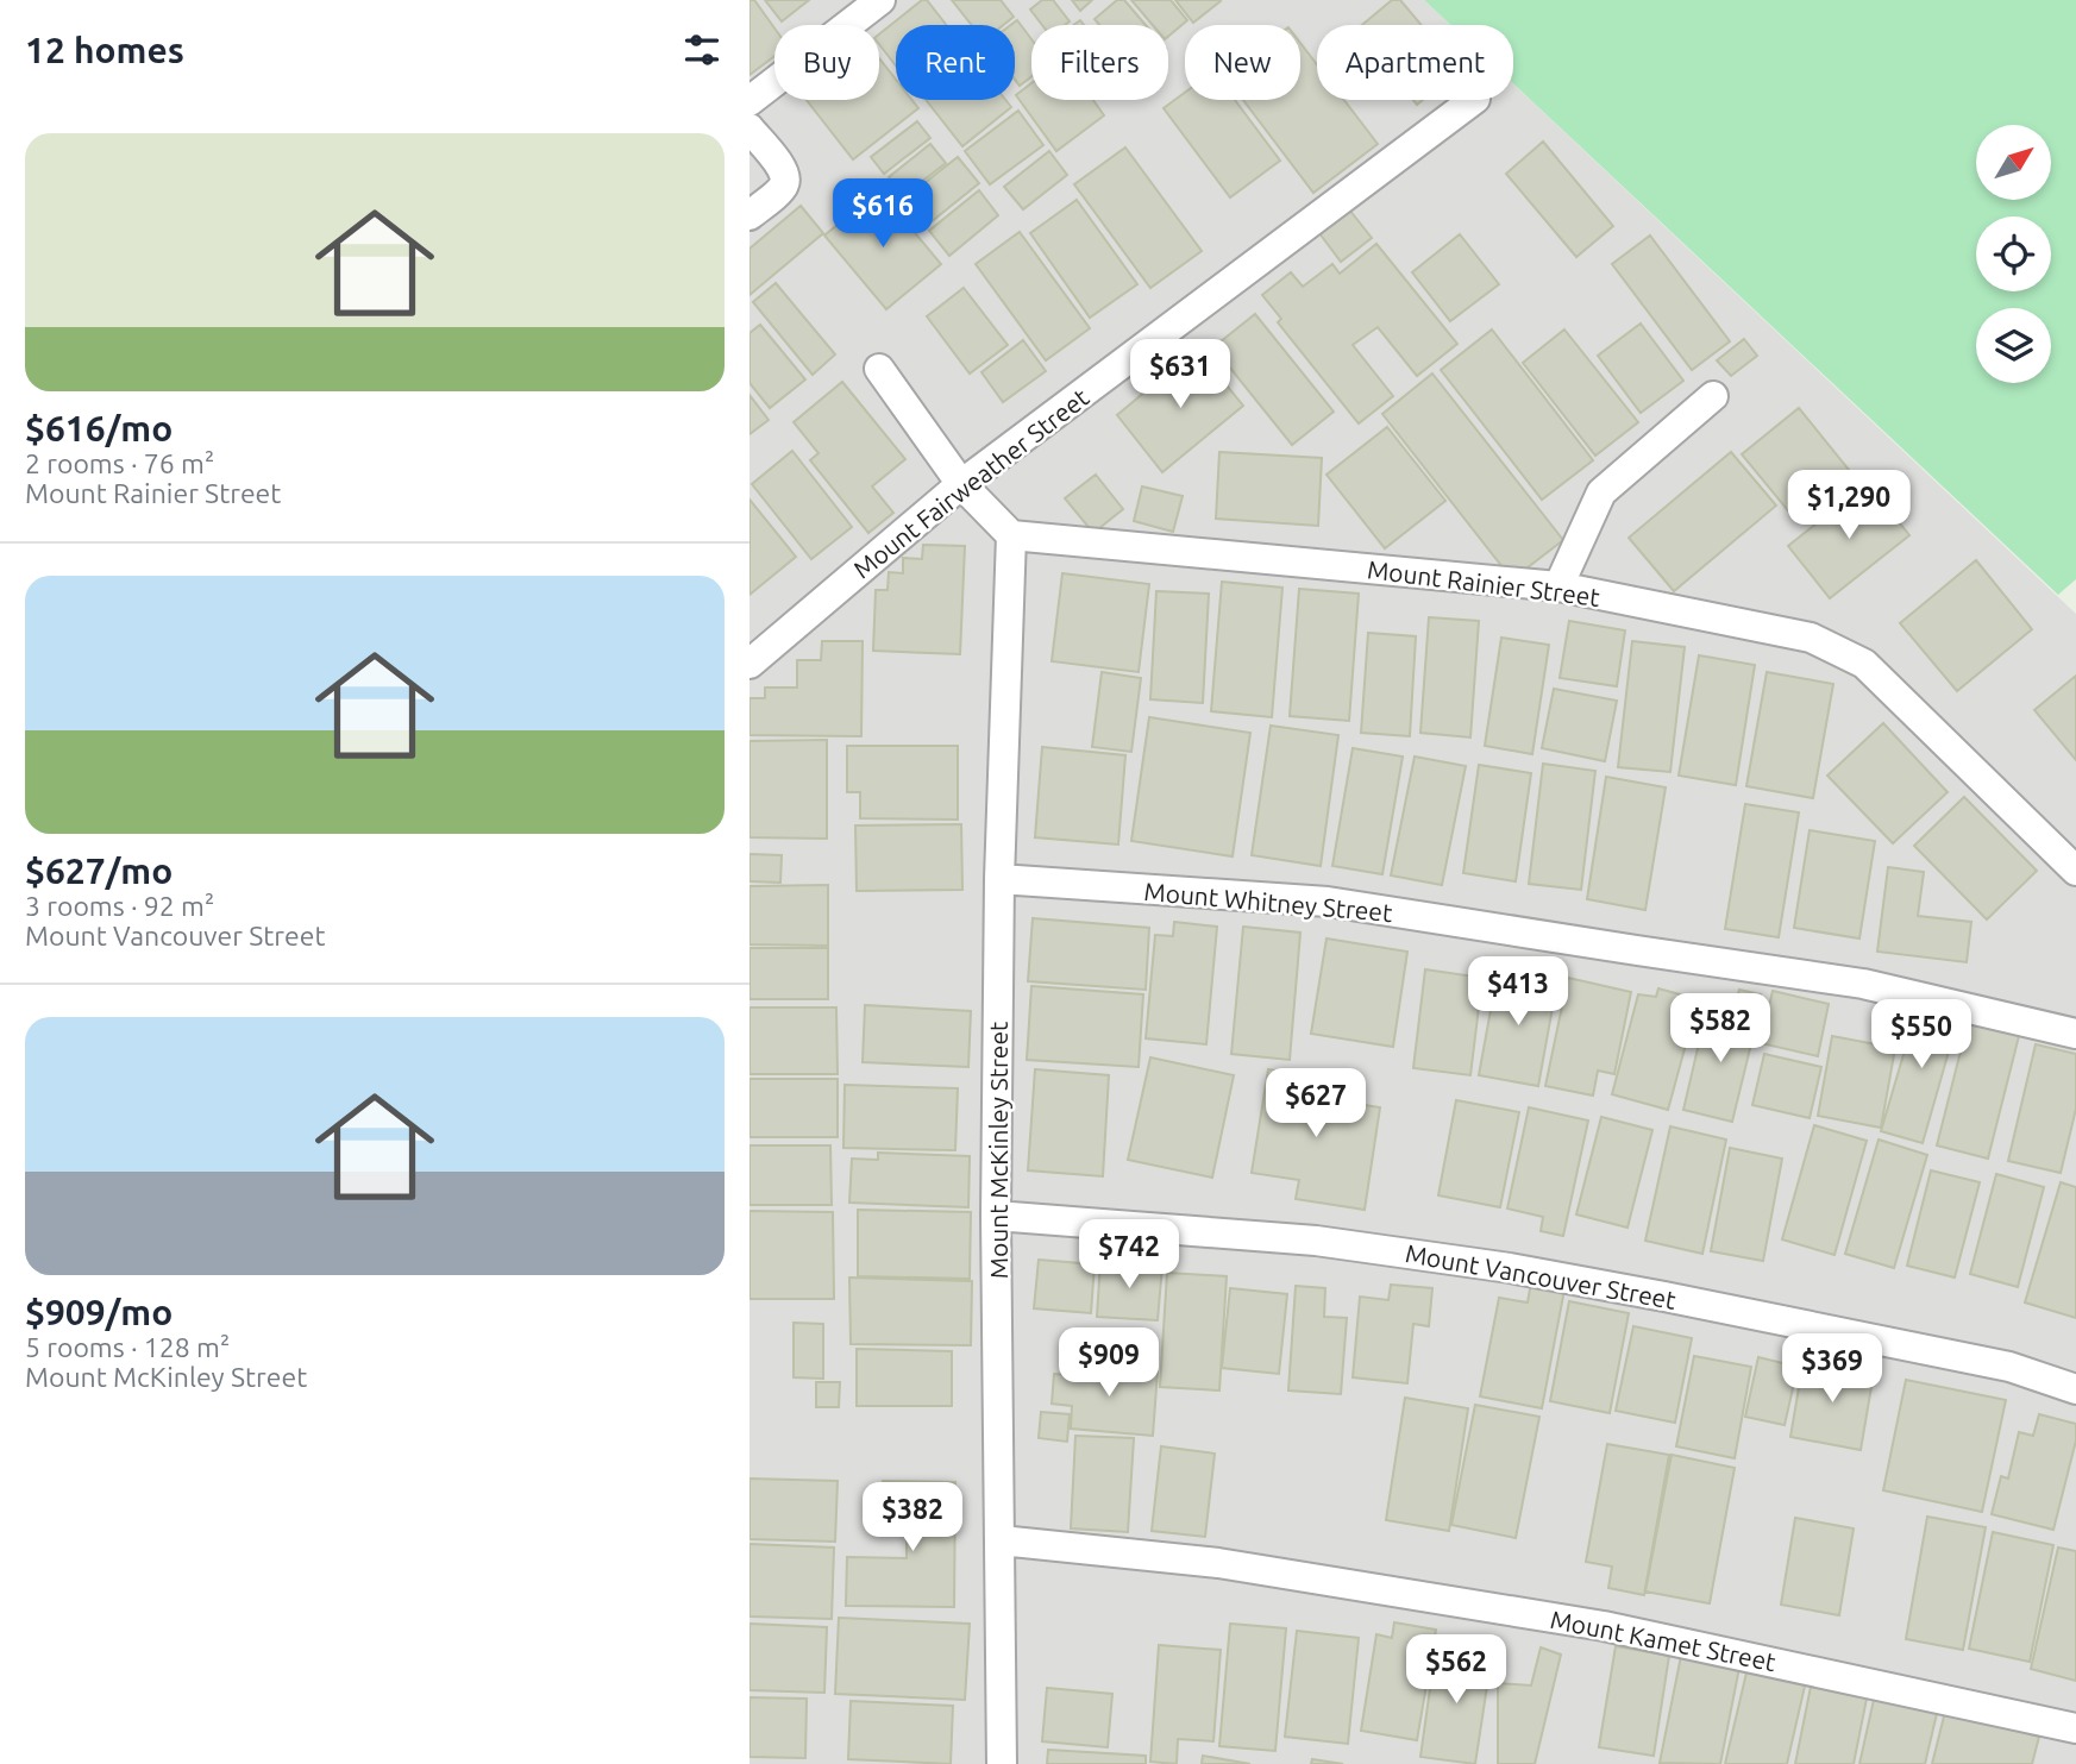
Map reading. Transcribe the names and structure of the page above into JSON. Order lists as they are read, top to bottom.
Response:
{
  "streets": {
    "street": [
      "Mount Fairweather Street",
      "Mount Rainier Street",
      "Mount Whitney Street",
      "Mount McKinley Street",
      "Mount Vancouver Street",
      "Mount Kamet Street"
    ]
  },
  "crossings": [
    ["Mount Rainier Street", "Mount McKinley Street"],
    ["Mount Whitney Street", "Mount McKinley Street"],
    ["Mount McKinley Street", "Mount Vancouver Street"],
    ["Mount McKinley Street", "Mount Kamet Street"]
  ],
  "north": "top right",
  "page": {
    "heading": "12 homes",
    "chip": [
      "Buy",
      "Rent",
      "Filters",
      "New",
      "Apartment"
    ],
    "list": [
      {
        "name": "$616/mo",
        "note": "2 rooms · 76 m² · Mount Rainier Street"
      },
      {
        "name": "$627/mo",
        "note": "3 rooms · 92 m² · Mount Vancouver Street"
      },
      {
        "name": "$909/mo",
        "note": "5 rooms · 128 m² · Mount McKinley Street"
      }
    ],
    "price": [
      "$616",
      "$631",
      "$1,290",
      "$413",
      "$582",
      "$550",
      "$627",
      "$742",
      "$909",
      "$369",
      "$382",
      "$562"
    ]
  }
}
